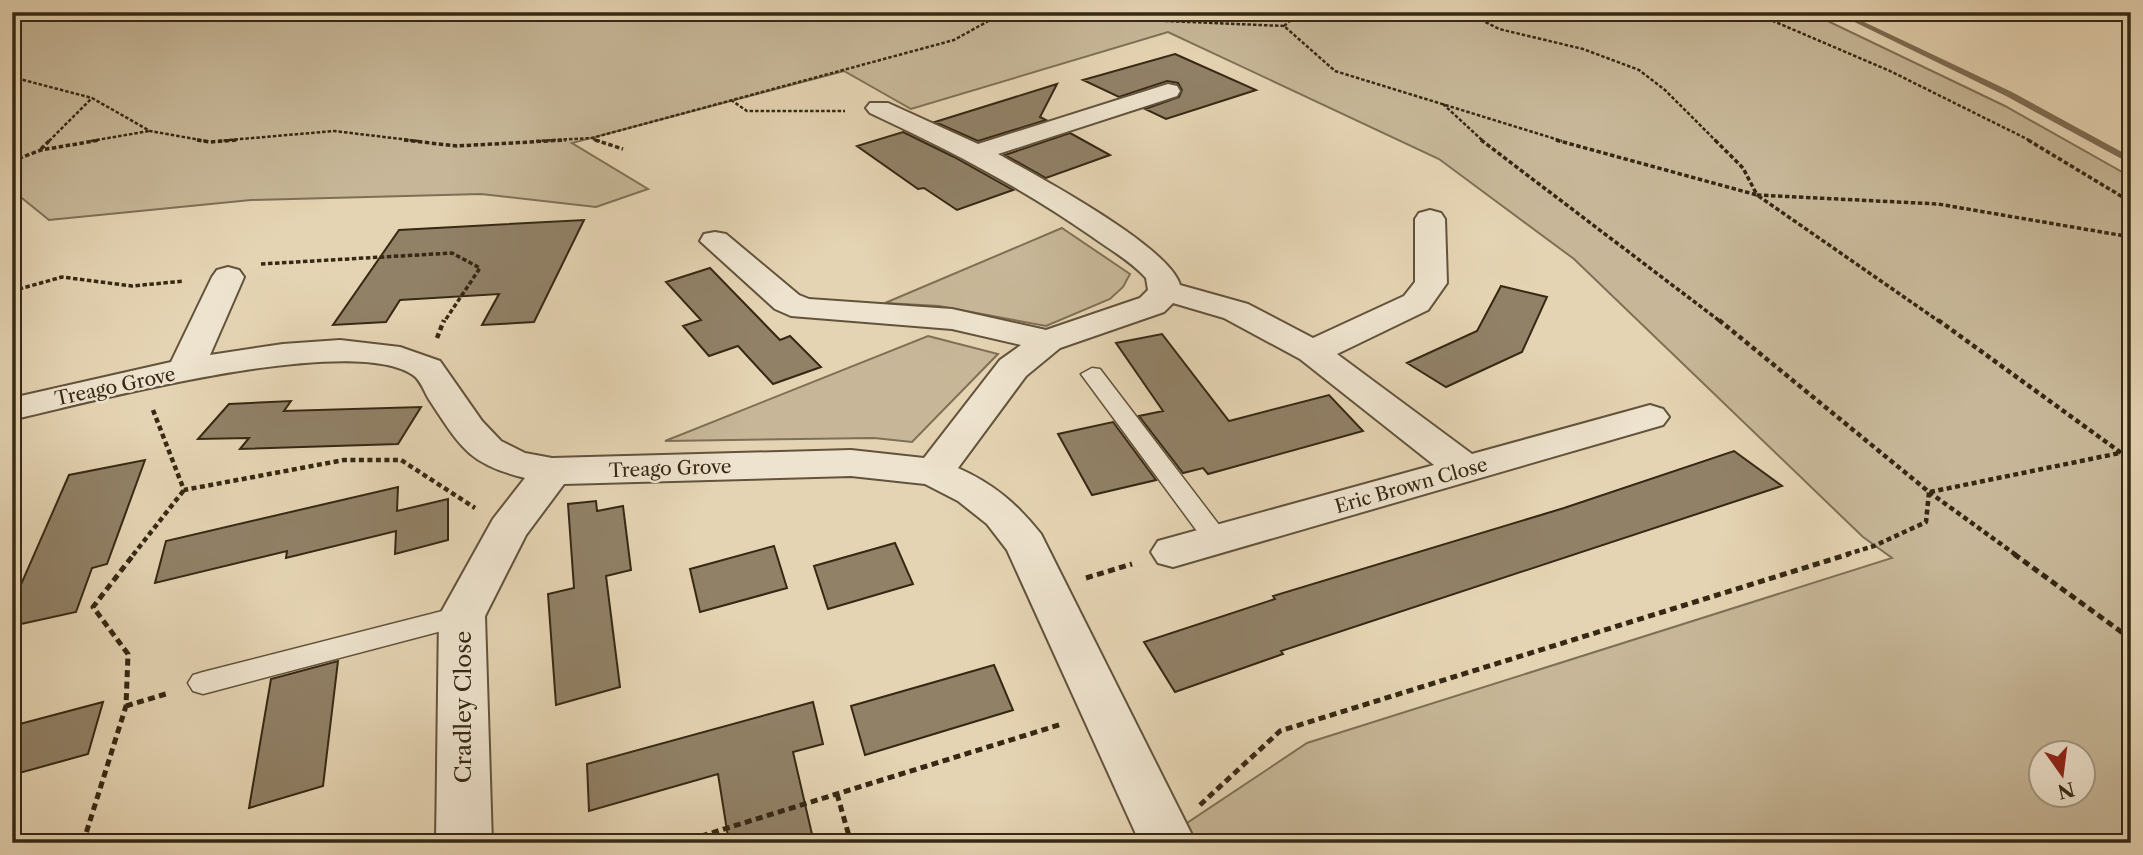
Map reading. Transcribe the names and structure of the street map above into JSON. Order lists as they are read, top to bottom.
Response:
{
  "streets": {
    "street": ["Treago Grove", "Eric Brown Close", "Cradley Close"]
  },
  "crossings": [
    ["Treago Grove", "Cradley Close"]
  ],
  "north": "bottom"
}
